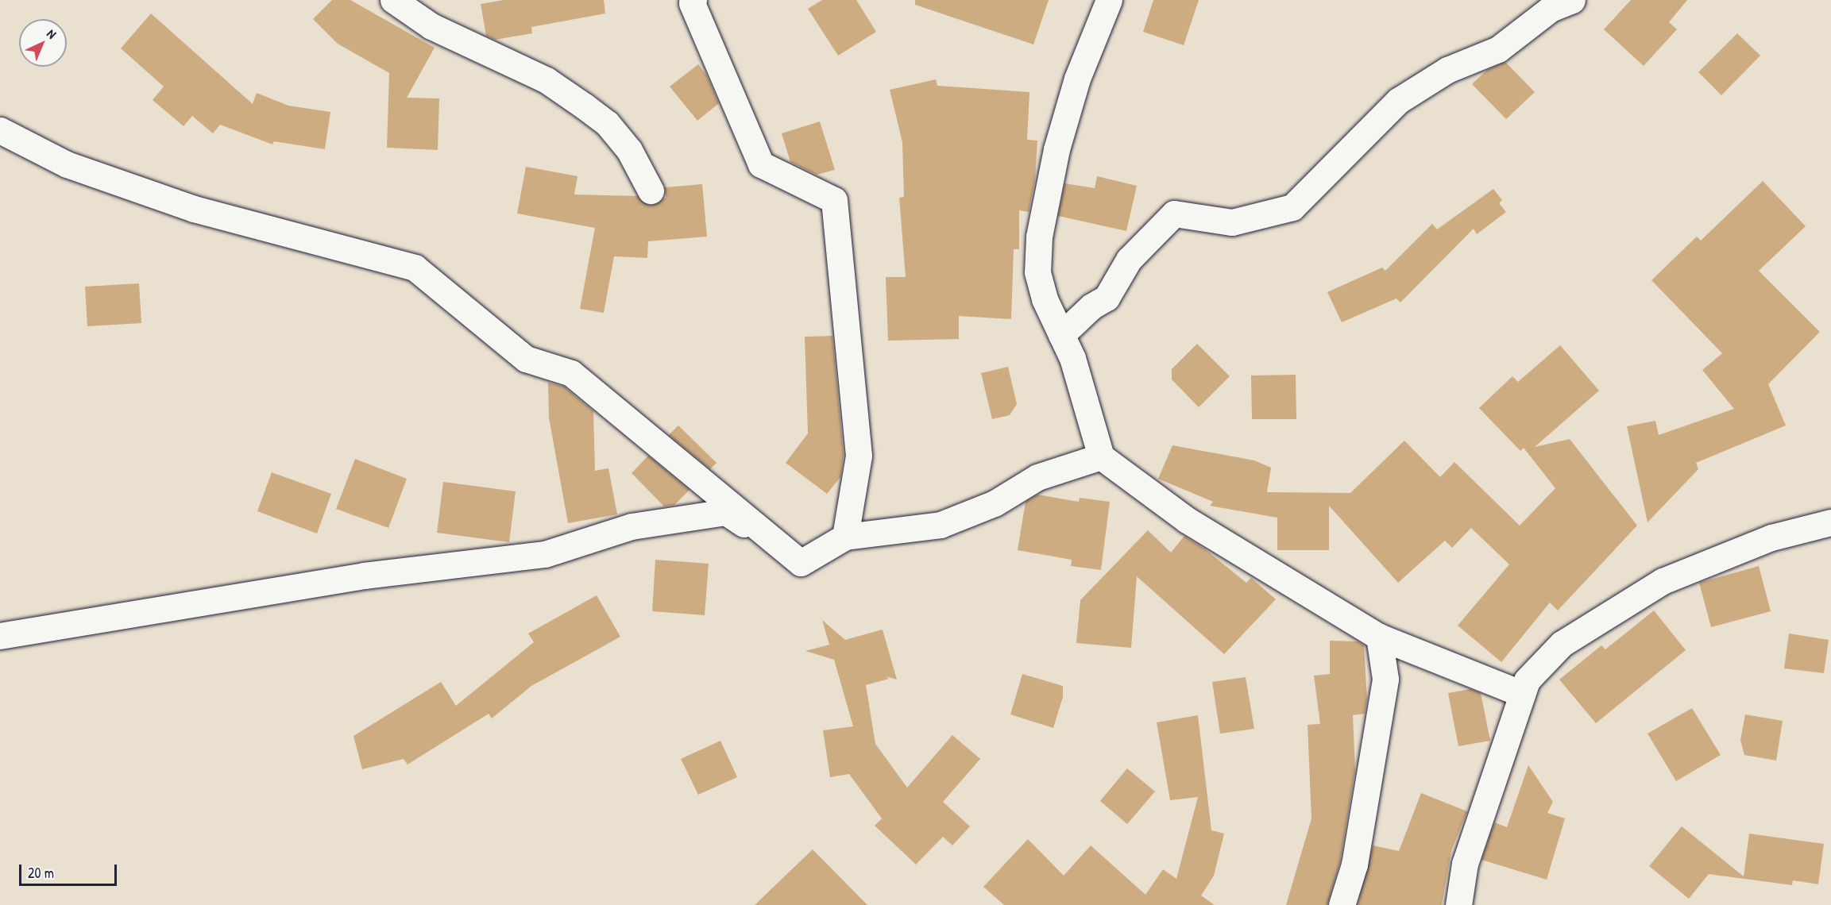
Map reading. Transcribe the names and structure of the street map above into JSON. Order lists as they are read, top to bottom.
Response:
{
  "scale_bar": "20 m",
  "north": "top right"
}
